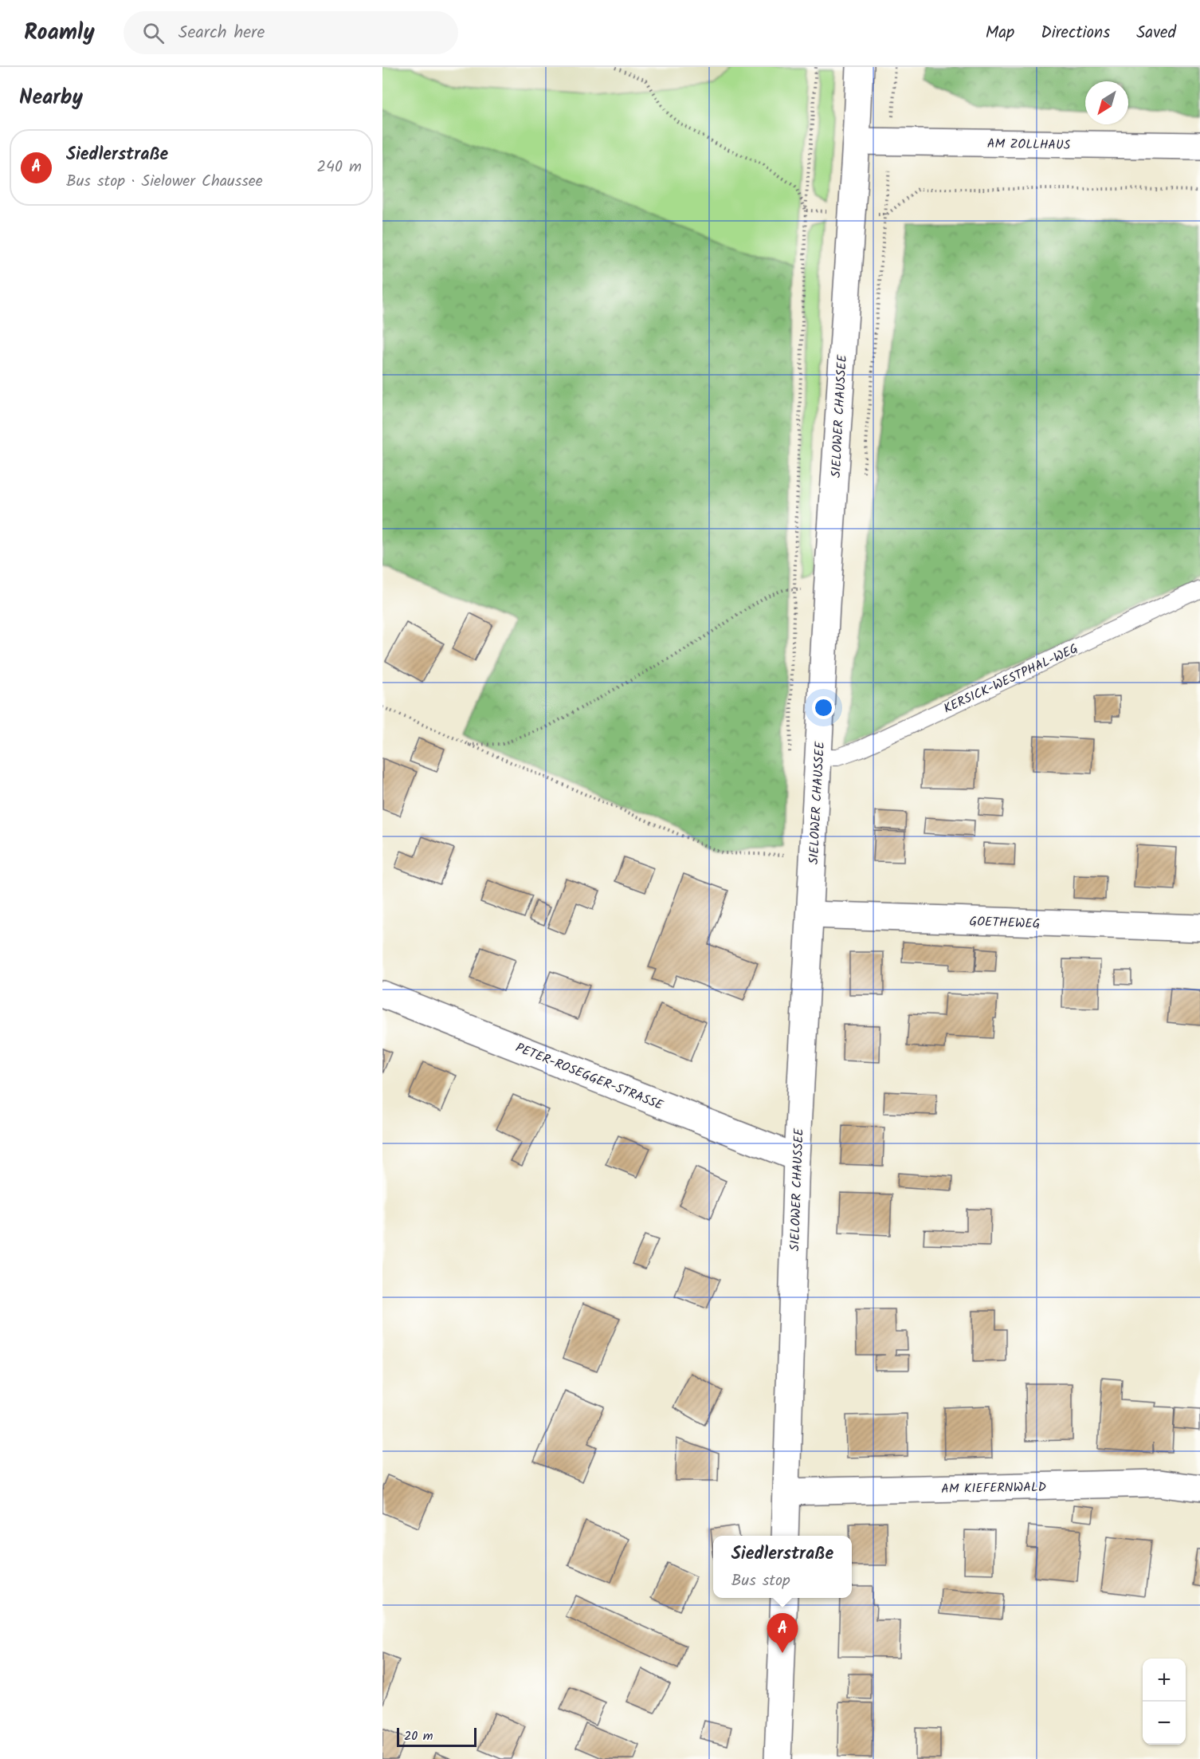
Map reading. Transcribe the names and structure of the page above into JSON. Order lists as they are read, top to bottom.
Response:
{
  "streets": {
    "main road": [
      "AM ZOLLHAUS",
      "SIELOWER CHAUSSEE",
      "GOETHEWEG",
      "PETER-ROSEGGER-STRASSE",
      "AM KIEFERNWALD"
    ],
    "lane": ["KERSICK-WESTPHAL-WEG"]
  },
  "crossings": [
    ["AM ZOLLHAUS", "SIELOWER CHAUSSEE"],
    ["SIELOWER CHAUSSEE", "KERSICK-WESTPHAL-WEG"],
    ["SIELOWER CHAUSSEE", "GOETHEWEG"],
    ["SIELOWER CHAUSSEE", "PETER-ROSEGGER-STRASSE"],
    ["SIELOWER CHAUSSEE", "AM KIEFERNWALD"]
  ],
  "scale_bar": "20 m",
  "north": "bottom left",
  "page": {
    "header": "Roamly",
    "search": "Search here",
    "nav": ["Map", "Directions", "Saved"],
    "heading": "Nearby",
    "list": [
      {
        "mark": "A",
        "name": "Siedlerstraße",
        "note": "Bus stop · Sielower Chaussee",
        "value": "240 m"
      }
    ],
    "popup": ["Siedlerstraße", "Bus stop"],
    "pins": "A",
    "map_buttons": ["+", "−"],
    "scale": "20 m"
  }
}
